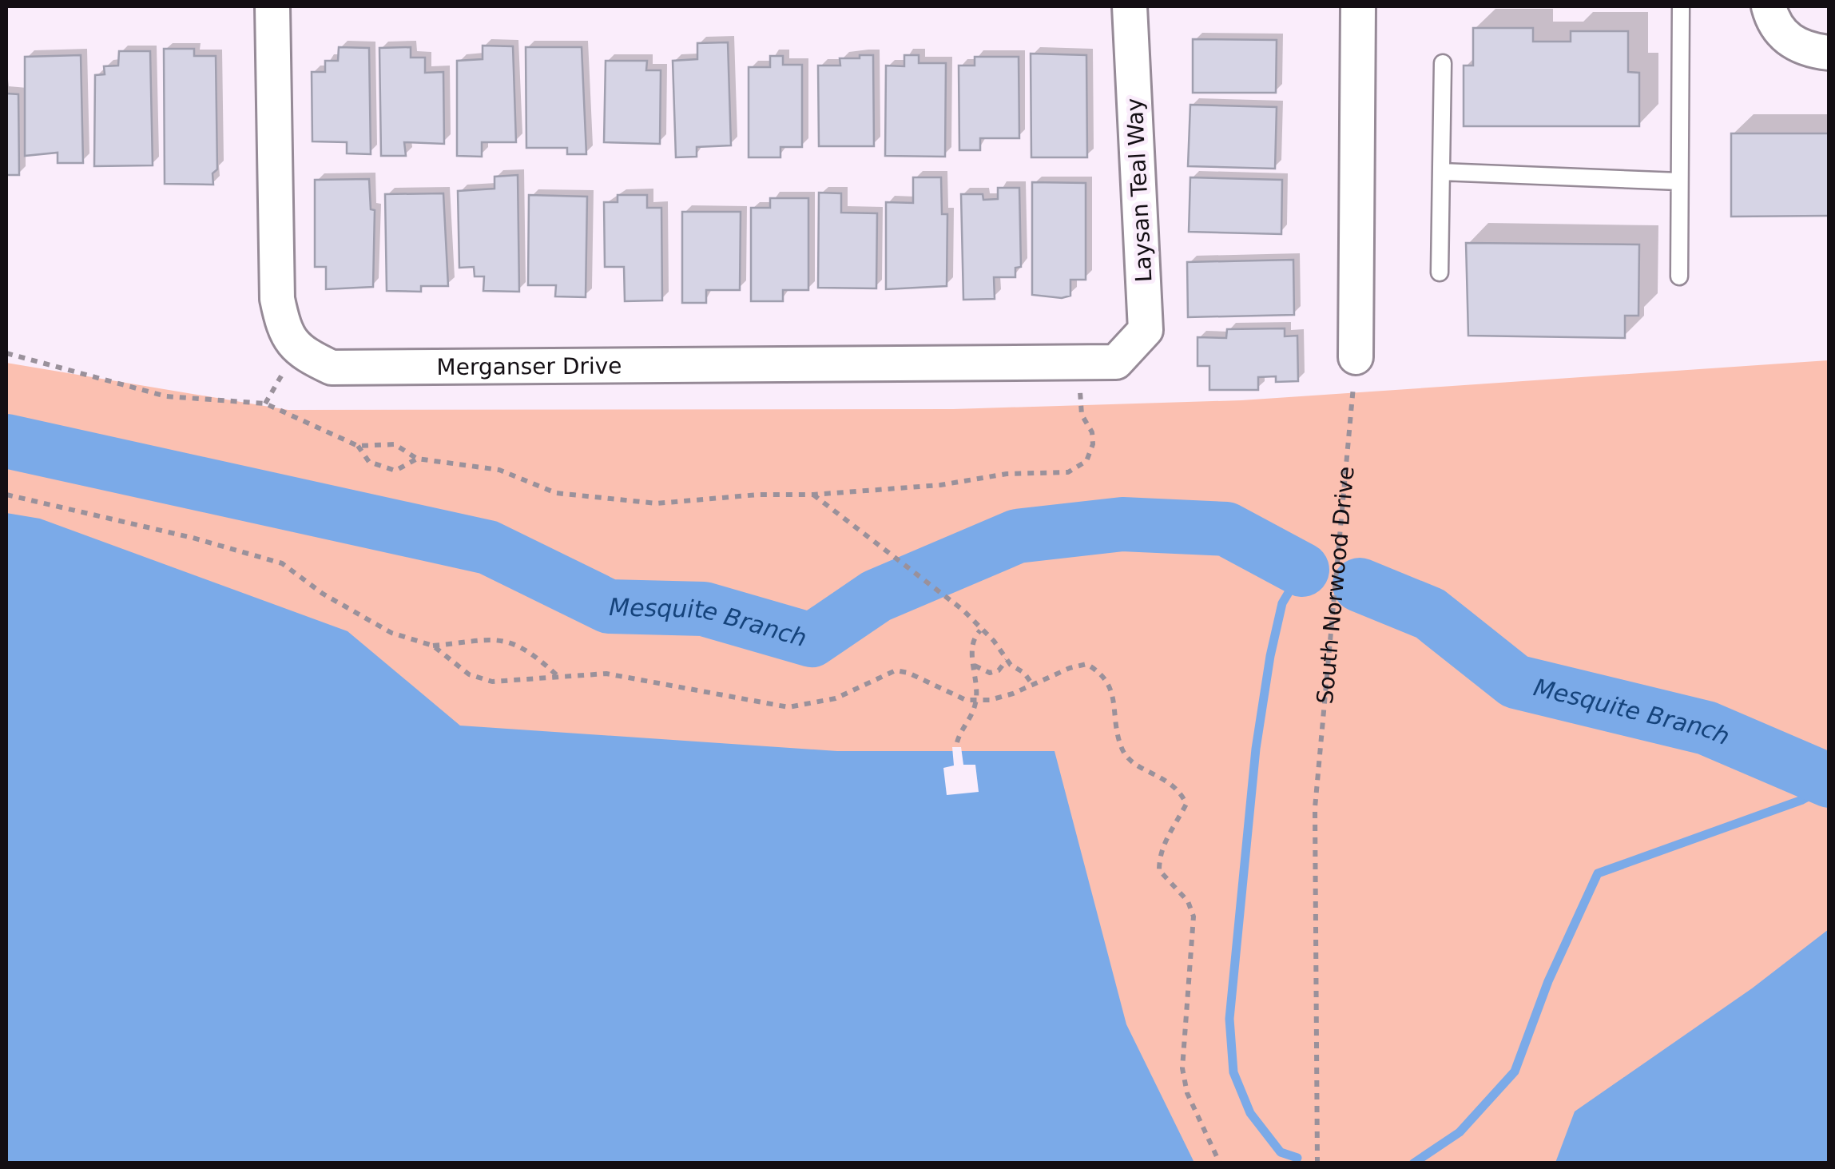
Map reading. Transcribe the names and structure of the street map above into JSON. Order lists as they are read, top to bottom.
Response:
{
  "streets": {
    "street": ["Laysan Teal Way", "Merganser Drive"],
    "path": ["South Norwood Drive"]
  },
  "crossings": [
    ["Laysan Teal Way", "Merganser Drive"]
  ],
  "water": ["Mesquite Branch"]
}
